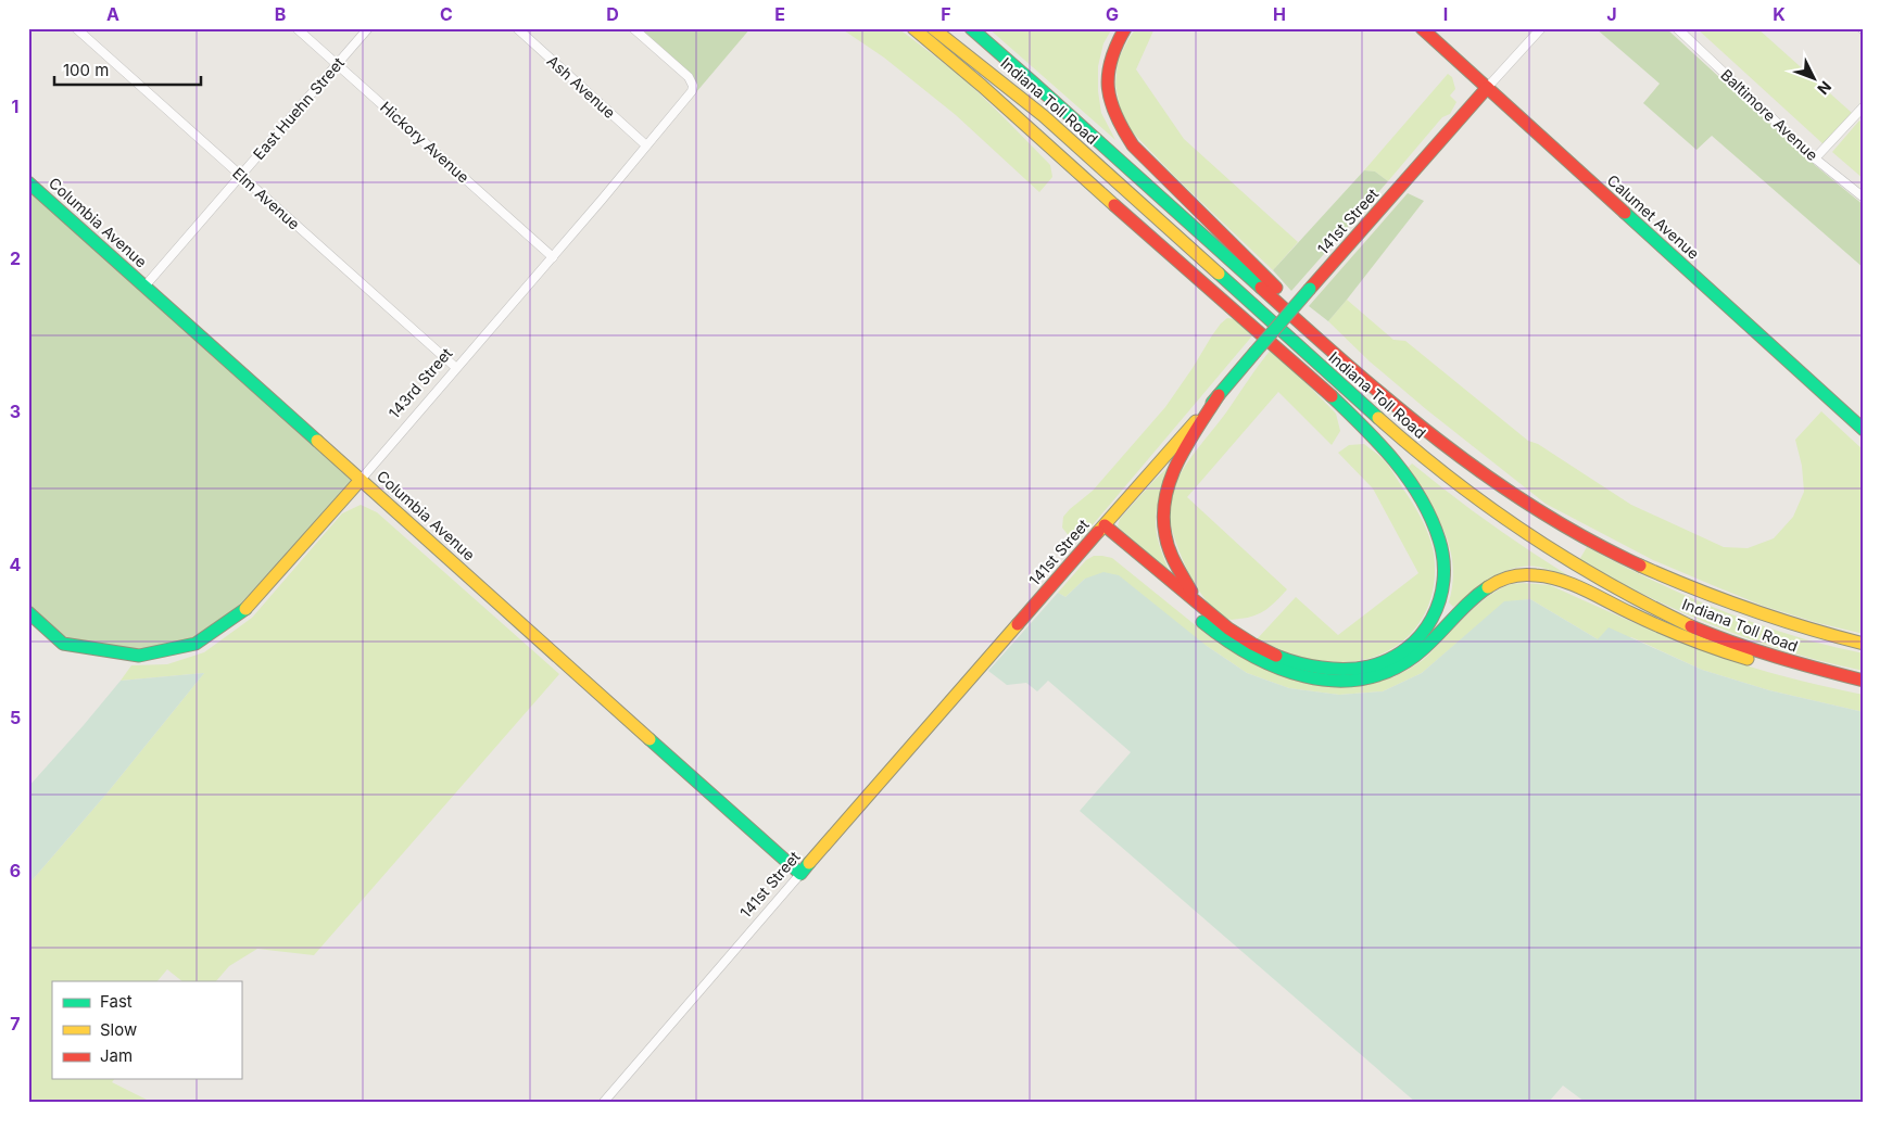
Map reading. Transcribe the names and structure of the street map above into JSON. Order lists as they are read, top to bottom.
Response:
{
  "streets": {
    "main road": [
      "Indiana Toll Road",
      "Calumet Avenue",
      "141st Street",
      "Columbia Avenue",
      "143rd Street"
    ],
    "street": [
      "Ash Avenue",
      "East Huehn Street",
      "Baltimore Avenue",
      "Hickory Avenue",
      "Elm Avenue"
    ]
  },
  "crossings": [
    ["Ash Avenue", "143rd Street"],
    ["East Huehn Street", "Hickory Avenue"],
    ["East Huehn Street", "Elm Avenue"],
    ["East Huehn Street", "Columbia Avenue"],
    ["Hickory Avenue", "143rd Street"],
    ["Elm Avenue", "143rd Street"],
    ["Calumet Avenue", "141st Street"],
    ["141st Street", "Columbia Avenue"],
    ["Columbia Avenue", "143rd Street"]
  ],
  "legend": ["Fast", "Slow", "Jam"],
  "scale_bar": "100 m",
  "north": "bottom right",
  "grid": {
    "columns": [
      "A",
      "B",
      "C",
      "D",
      "E",
      "F",
      "G",
      "H",
      "I",
      "J",
      "K"
    ],
    "rows": [
      "1",
      "2",
      "3",
      "4",
      "5",
      "6",
      "7"
    ]
  }
}
